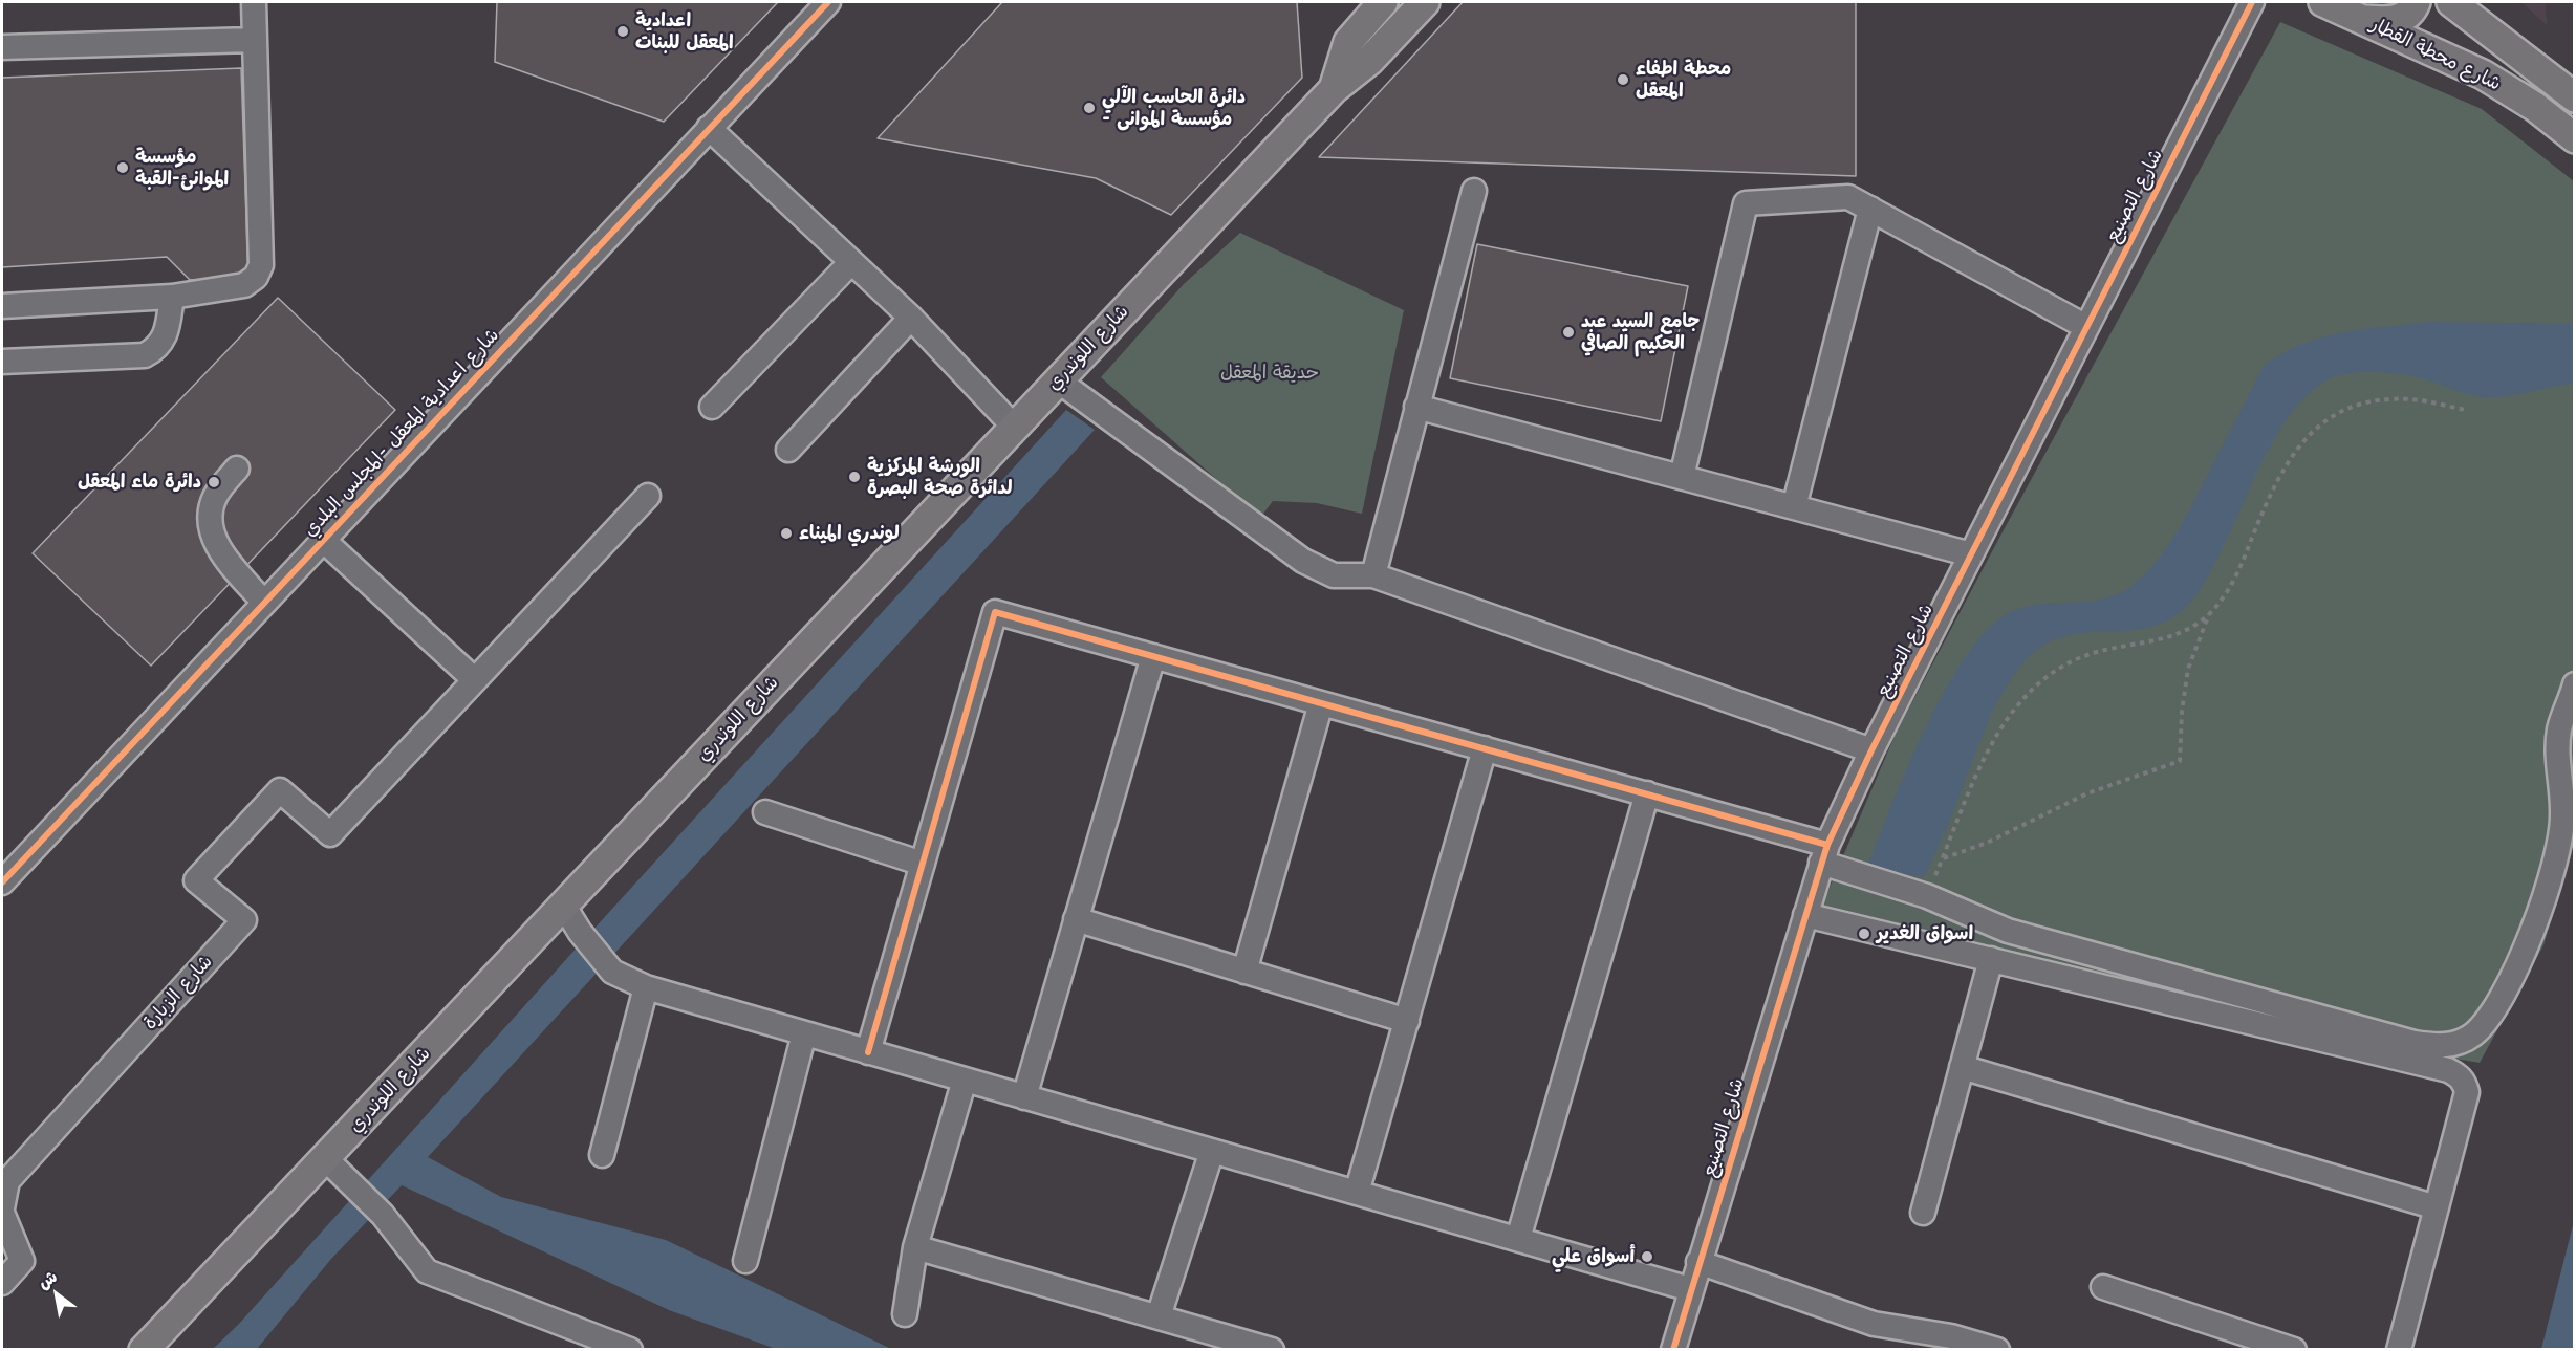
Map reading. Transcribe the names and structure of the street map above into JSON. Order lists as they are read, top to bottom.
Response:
{
  "streets": {
    "main road": ["شارع محطة القطار", "شارع اللوندري"],
    "street": ["شارع التصنيع", "شارع اعدادية المعقل -المجلس البلدي", "شارع الزبارة"]
  },
  "parks": ["حديقة المعقل"],
  "places": [
    "اعدادية المعقل للبنات",
    "محطة اطفاء المعقل",
    "دائرة الحاسب الآلي - مؤسسة الموانى",
    "مؤسسة الموانئ-القبة",
    "جامع السيد عبد الحكيم الصافي",
    "الورشة المركزية لدائرة صحة البصرة",
    "دائرة ماء المعقل",
    "لوندري الميناء",
    "اسواق الغدير",
    "أسواق علي"
  ],
  "north": "top left"
}
